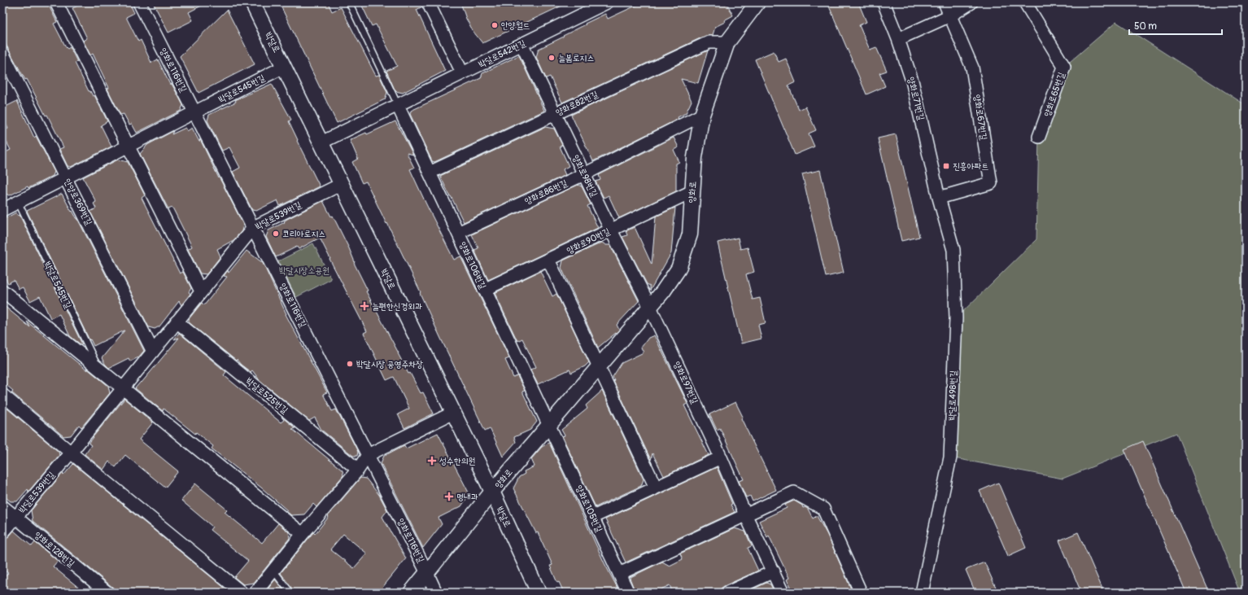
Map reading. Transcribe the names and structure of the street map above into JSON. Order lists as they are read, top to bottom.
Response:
{
  "streets": {
    "street": [
      "박달로",
      "박달로542번길",
      "양화로116번길",
      "박달로545번길",
      "양화로65번길",
      "양화로71번길",
      "양화로82번길",
      "양화로67번길",
      "양화로98번길",
      "양화로86번길",
      "양화로",
      "안양로369번길",
      "박달로539번길",
      "양화로90번길",
      "양화로106번길",
      "양화로97번길",
      "박달로525번길",
      "박달로498번길",
      "양화로105번길",
      "양화로128번길"
    ]
  },
  "crossings": [
    ["박달로", "박달로542번길"],
    ["박달로", "박달로545번길"],
    ["박달로", "양화로"],
    ["박달로", "박달로539번길"],
    ["박달로542번길", "양화로98번길"],
    ["박달로542번길", "양화로106번길"],
    ["양화로116번길", "박달로545번길"],
    ["양화로116번길", "양화로"],
    ["양화로116번길", "박달로539번길"],
    ["박달로545번길", "안양로369번길"],
    ["양화로71번길", "양화로67번길"],
    ["양화로71번길", "박달로498번길"],
    ["양화로82번길", "양화로98번길"],
    ["양화로82번길", "양화로"],
    ["양화로82번길", "양화로106번길"],
    ["양화로67번길", "박달로498번길"],
    ["양화로98번길", "양화로86번길"],
    ["양화로98번길", "양화로"],
    ["양화로98번길", "양화로90번길"],
    ["양화로98번길", "양화로97번길"],
    ["양화로86번길", "양화로"],
    ["양화로86번길", "양화로106번길"],
    ["양화로", "양화로90번길"],
    ["양화로", "양화로106번길"],
    ["양화로", "양화로97번길"],
    ["양화로", "양화로105번길"],
    ["안양로369번길", "박달로539번길"],
    ["박달로539번길", "박달로525번길"],
    ["박달로539번길", "양화로128번길"],
    ["양화로90번길", "양화로106번길"],
    ["양화로106번길", "양화로105번길"]
  ],
  "parks": ["박달시장소공원"],
  "places": {
    "other": [
      "안양월드",
      "늘봄로지스",
      "코리아로지스",
      "박달시장 공영주차장"
    ],
    "transit": ["진흥아파트"],
    "health": ["늘편한신경외과", "성수한의원", "명내과"]
  },
  "scale_bar": "50 m"
}
